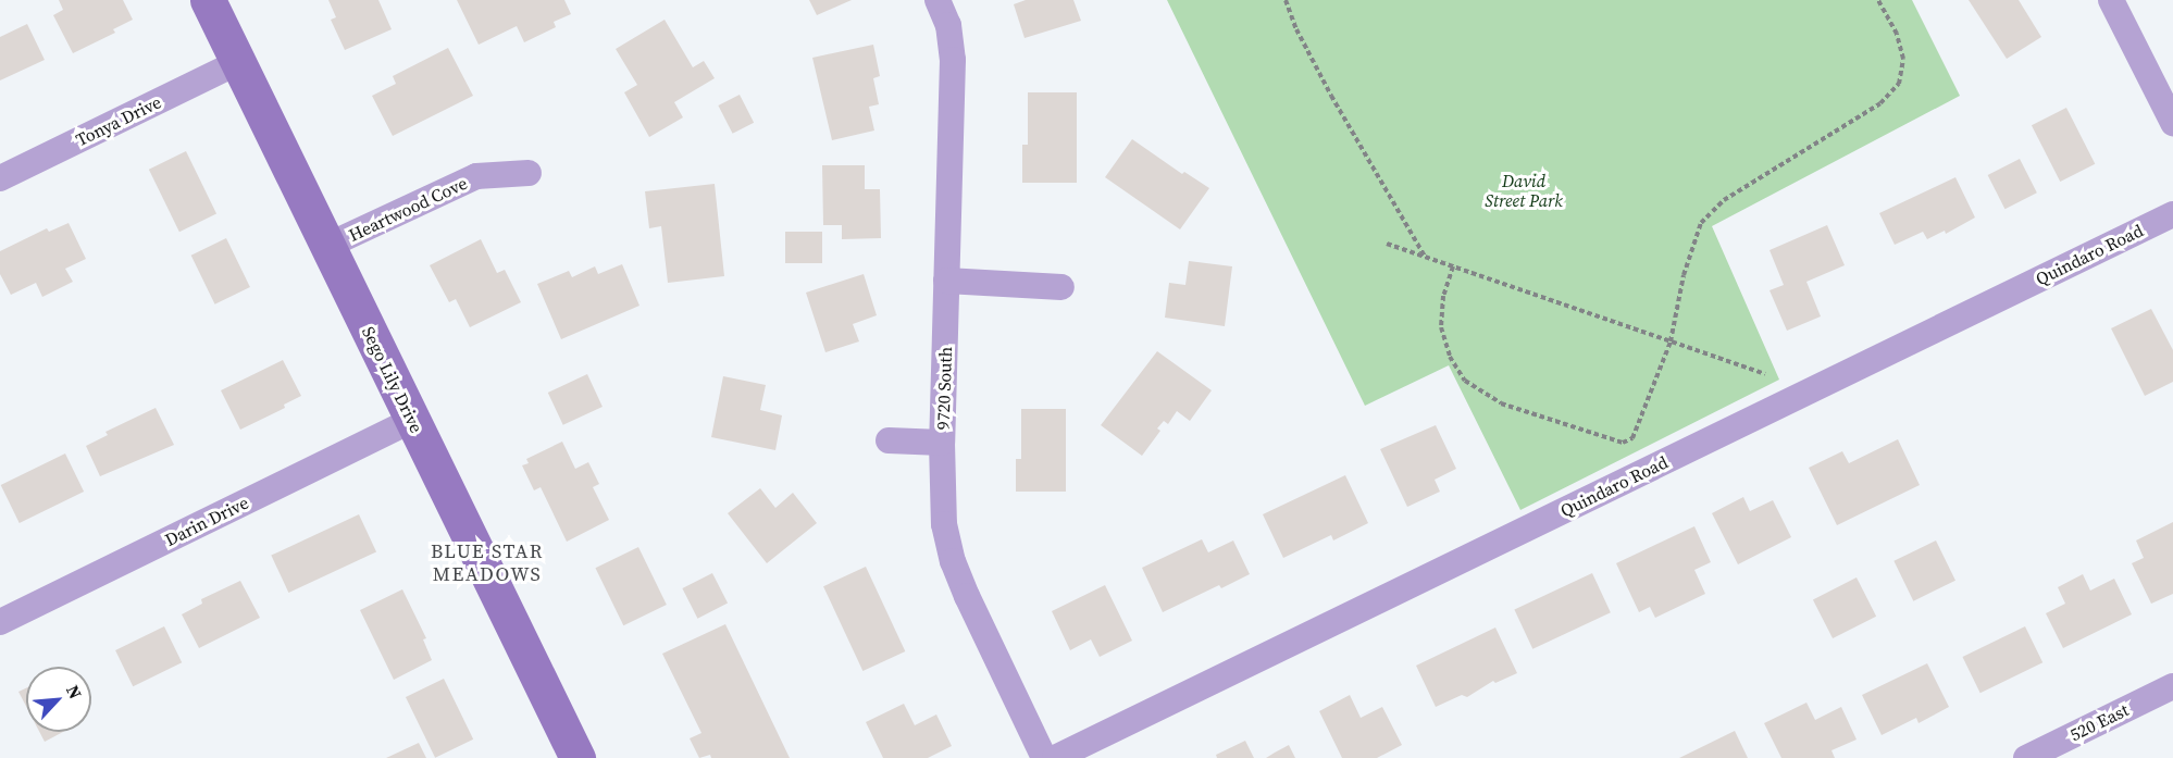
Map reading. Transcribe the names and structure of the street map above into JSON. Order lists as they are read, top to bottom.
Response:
{
  "streets": {
    "main road": ["Sego Lily Drive"],
    "street": [
      "Tonya Drive",
      "Heartwood Cove",
      "Quindaro Road",
      "9720 South",
      "Darin Drive",
      "520 East"
    ]
  },
  "crossings": [
    ["Tonya Drive", "Sego Lily Drive"],
    ["Heartwood Cove", "Sego Lily Drive"],
    ["Sego Lily Drive", "Darin Drive"]
  ],
  "districts": ["BLUE STAR MEADOWS"],
  "parks": ["David Street Park"],
  "north": "top right"
}
